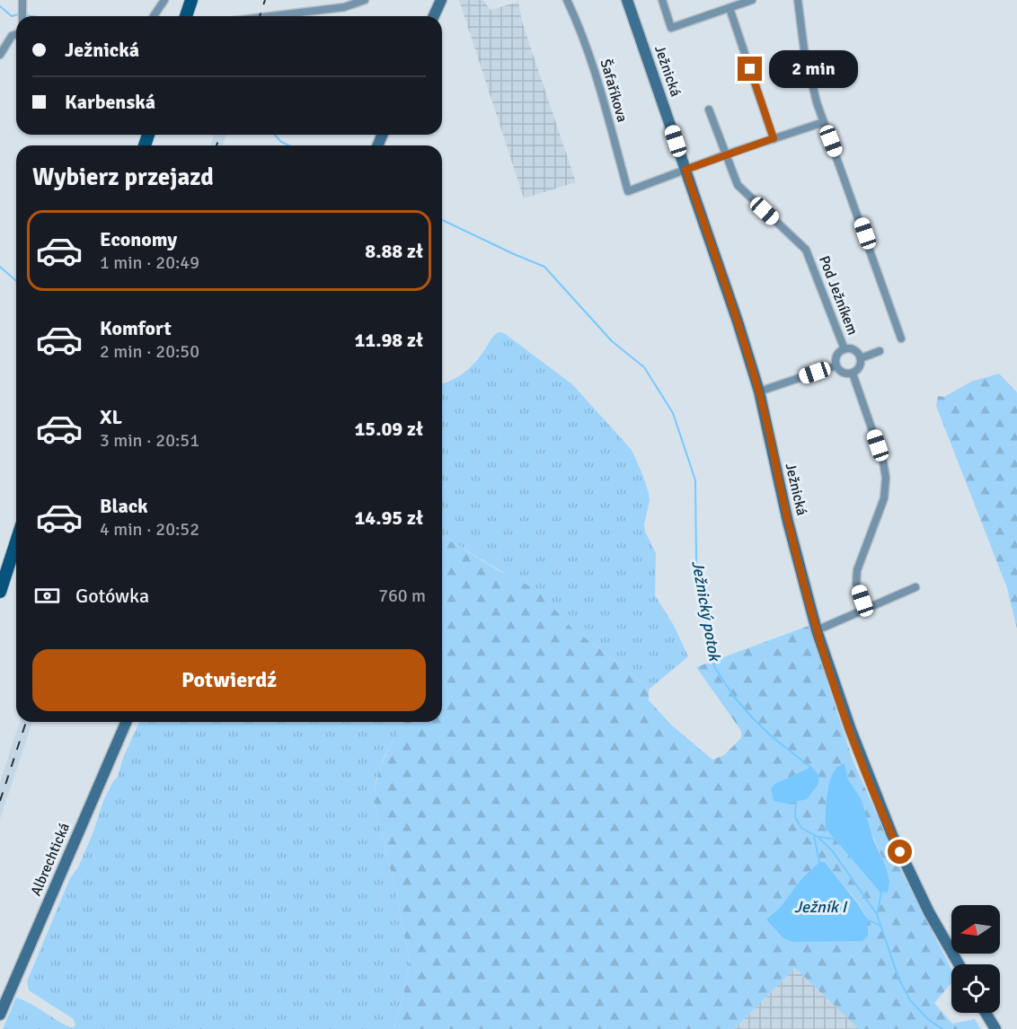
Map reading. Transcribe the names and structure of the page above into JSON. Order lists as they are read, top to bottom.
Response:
{
  "streets": {
    "street": [
      "Ježnická",
      "Šafaříkova",
      "Pod Ježníkem",
      "Albrechtická"
    ]
  },
  "crossings": [
    ["Ježnická", "Šafaříkova"]
  ],
  "water": ["Ježnický potok", "Ježník I"],
  "north": "left",
  "page": {
    "banner": ["Ježnická", "Karbenská"],
    "bubble": "2 min",
    "heading": "Wybierz przejazd",
    "list": [
      {
        "name": "Economy",
        "note": "1 min · 20:49",
        "value": "8.88 zł"
      },
      {
        "name": "Komfort",
        "note": "2 min · 20:50",
        "value": "11.98 zł"
      },
      {
        "name": "XL",
        "note": "3 min · 20:51",
        "value": "15.09 zł"
      },
      {
        "name": "Black",
        "note": "4 min · 20:52",
        "value": "14.95 zł"
      }
    ],
    "pay": ["Gotówka", "760 m"],
    "buttons": "Potwierdź"
  }
}
